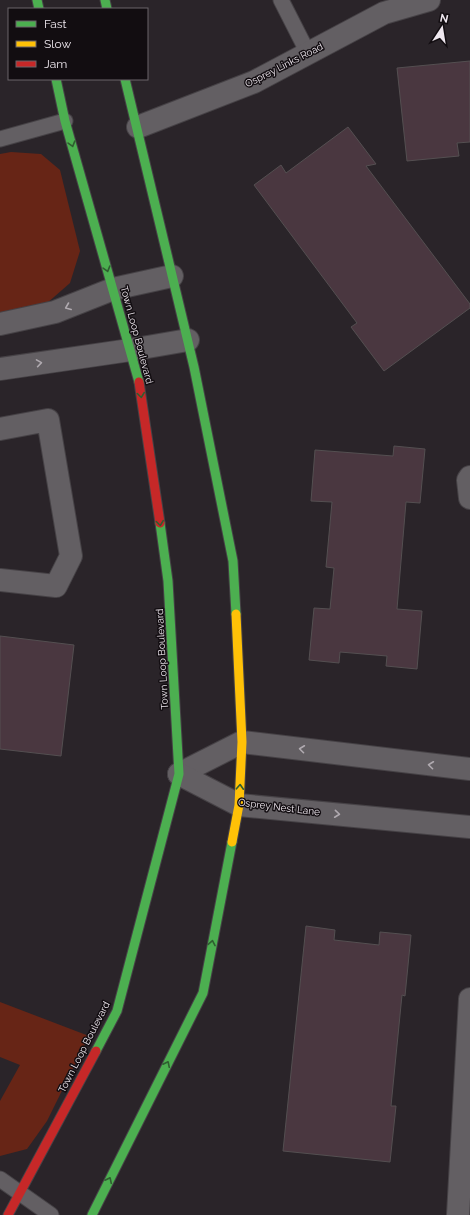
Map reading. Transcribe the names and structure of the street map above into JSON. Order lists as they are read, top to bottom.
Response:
{
  "streets": {
    "street": ["Osprey Links Road", "Town Loop Boulevard", "Osprey Nest Lane"]
  },
  "crossings": [
    ["Town Loop Boulevard", "Osprey Nest Lane"]
  ],
  "legend": ["Fast", "Slow", "Jam"],
  "north": "top"
}
